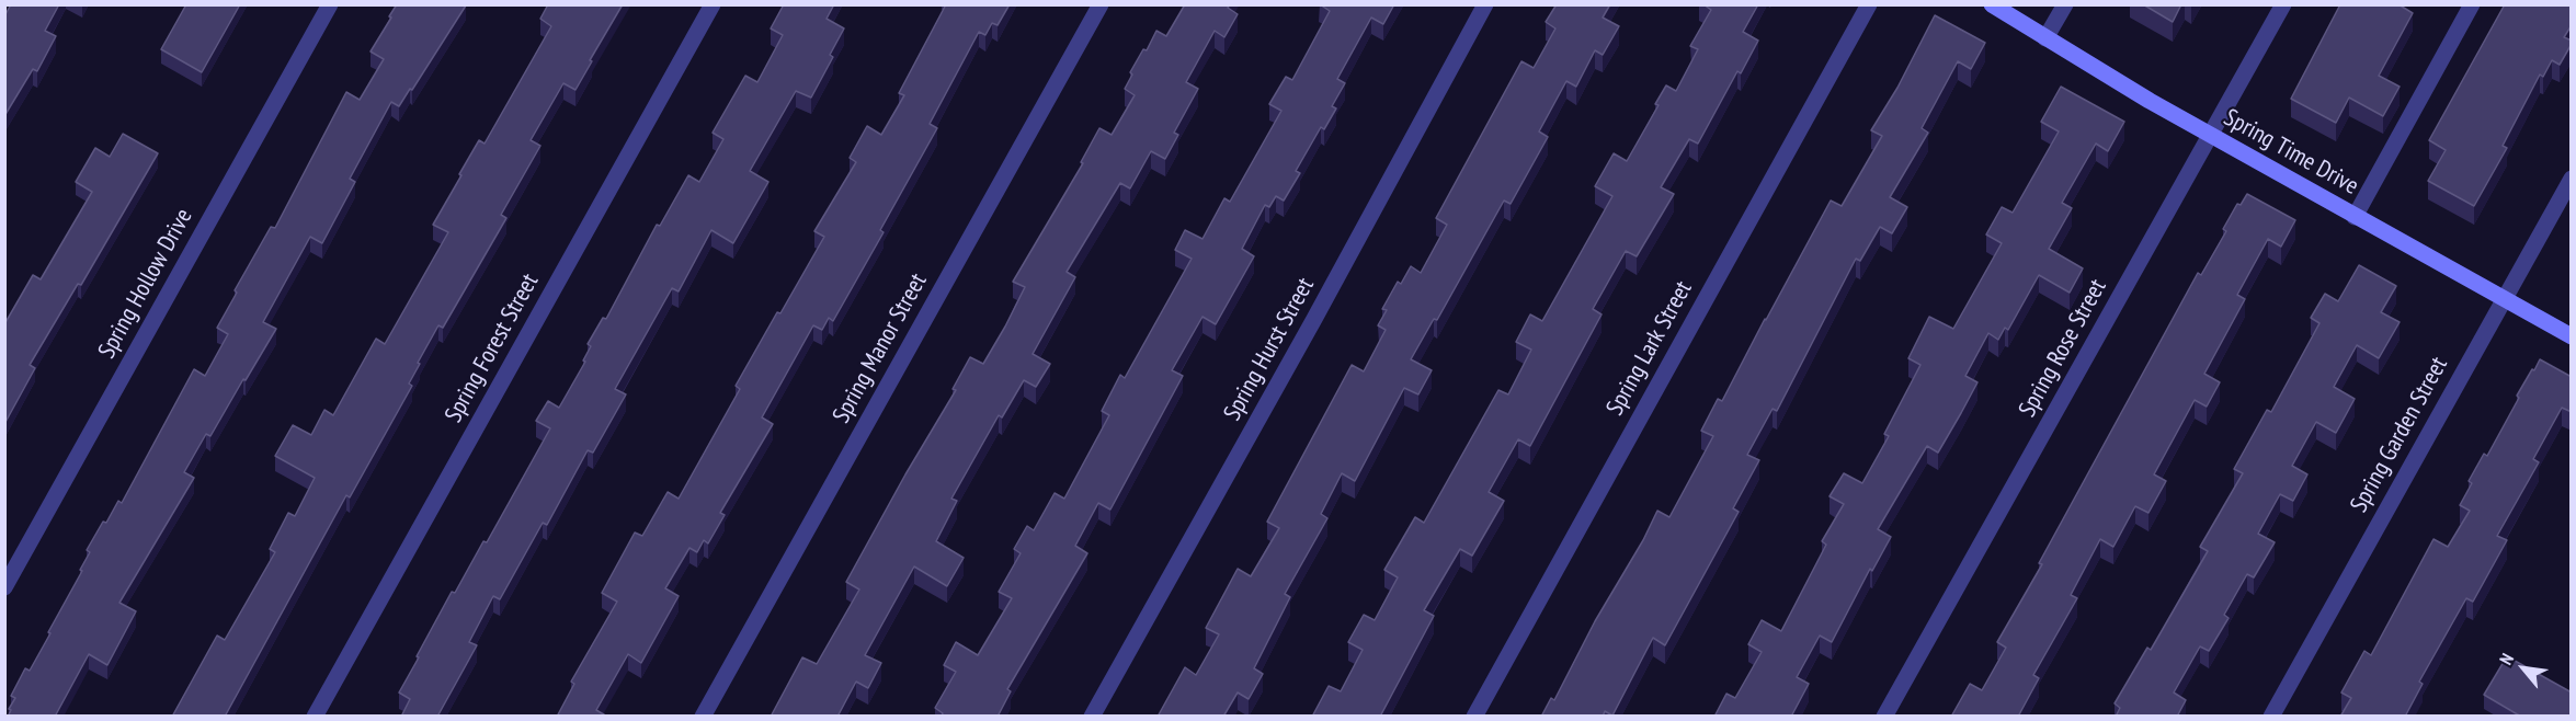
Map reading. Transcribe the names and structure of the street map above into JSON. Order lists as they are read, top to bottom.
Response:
{
  "streets": {
    "street": [
      "Spring Time Drive",
      "Spring Hollow Drive",
      "Spring Forest Street",
      "Spring Manor Street",
      "Spring Lark Street",
      "Spring Rose Street",
      "Spring Hurst Street",
      "Spring Garden Street"
    ]
  },
  "crossings": [
    ["Spring Time Drive", "Spring Rose Street"],
    ["Spring Time Drive", "Spring Garden Street"]
  ],
  "north": "top left"
}
